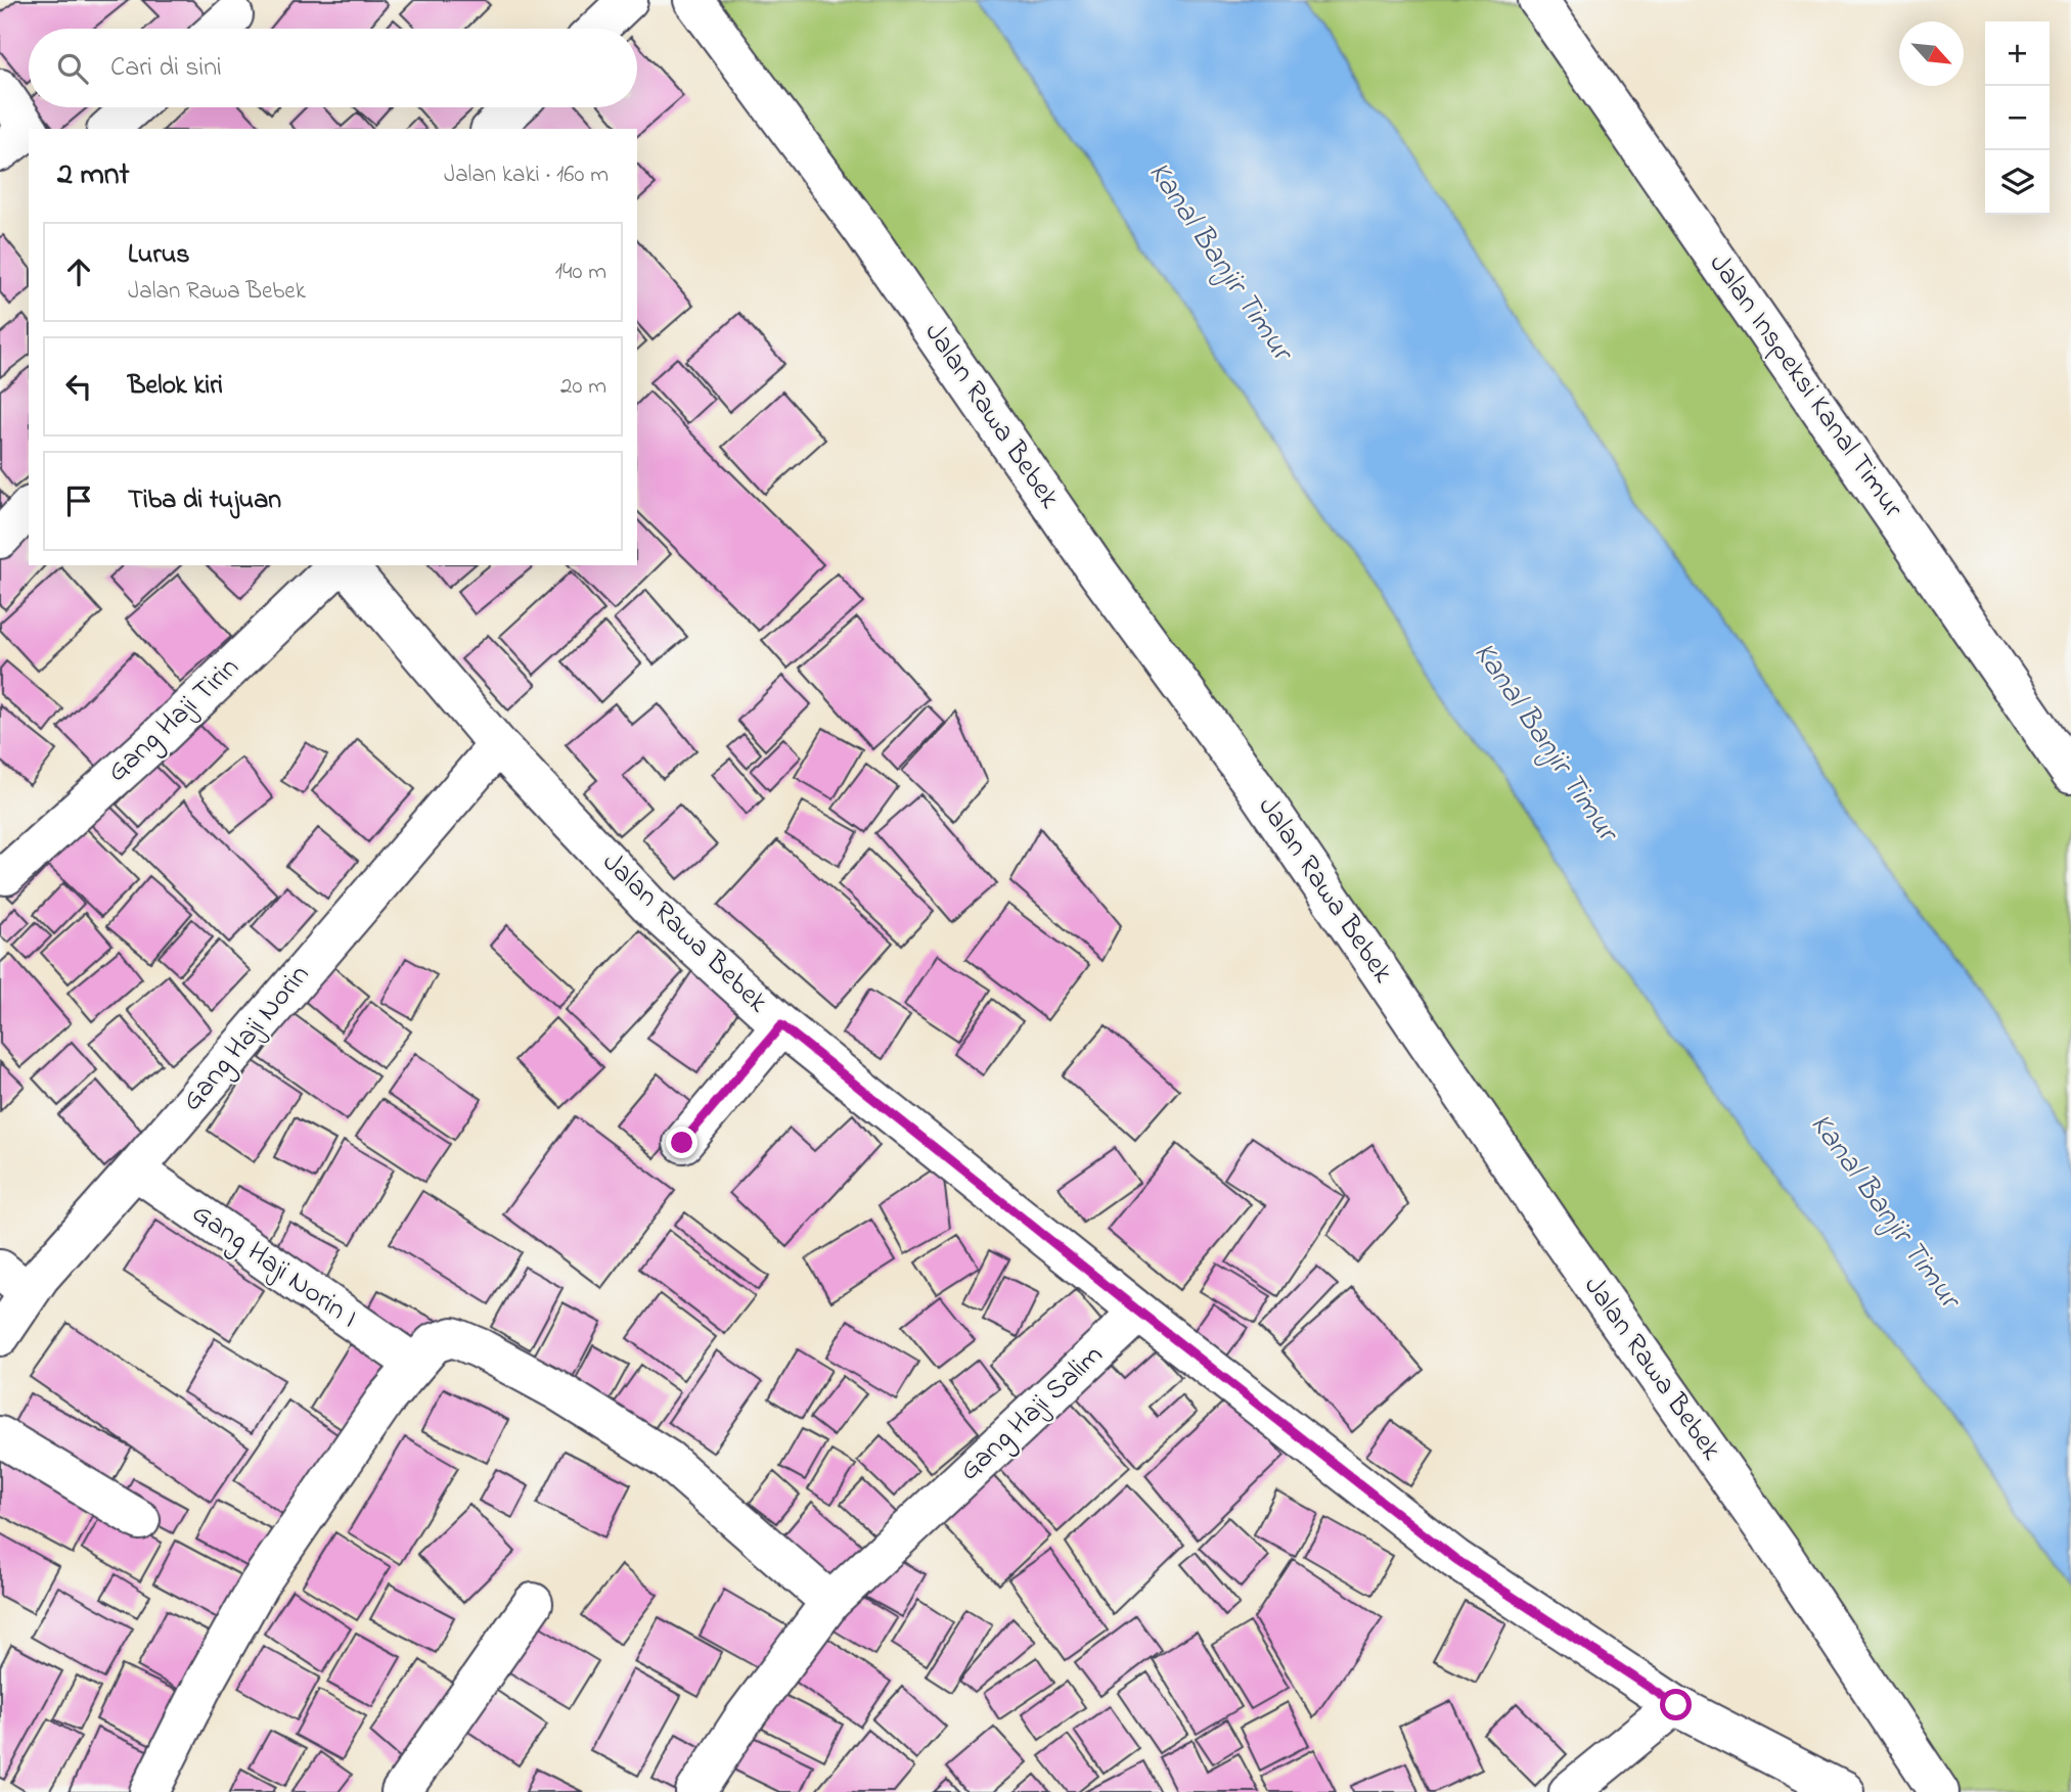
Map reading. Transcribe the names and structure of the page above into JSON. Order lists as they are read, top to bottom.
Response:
{
  "streets": {
    "street": [
      "Jalan Inspeksi Kanal Timur",
      "Jalan Rawa Bebek",
      "Gang Haji Tirin",
      "Gang Haji Norin",
      "Gang Haji Norin I",
      "Gang Haji Salim"
    ]
  },
  "crossings": [
    ["Jalan Rawa Bebek", "Gang Haji Norin"],
    ["Jalan Rawa Bebek", "Gang Haji Salim"],
    ["Gang Haji Norin", "Gang Haji Norin I"]
  ],
  "water": ["Kanal Banjir Timur"],
  "north": "bottom right",
  "page": {
    "map_buttons": ["+", "−"],
    "search": "Cari di sini",
    "heading": ["2 mnt", "Jalan kaki · 160 m"],
    "list": [
      ["Lurus", "Jalan Rawa Bebek", "140 m"],
      ["Belok kiri", "20 m"],
      "Tiba di tujuan"
    ]
  }
}
